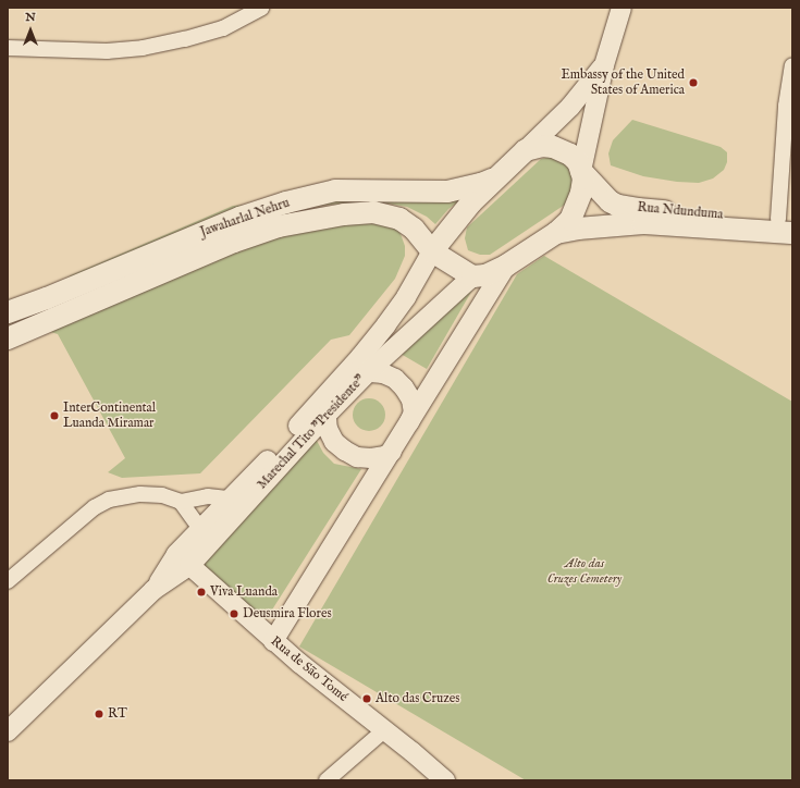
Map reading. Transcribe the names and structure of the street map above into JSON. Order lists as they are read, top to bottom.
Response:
{
  "streets": {
    "main road": ["Rua Ndunduma", "Jawaharlal Nehru"],
    "street": ["Marechal Tito \"Presidente\"", "Rua de São Tomé"]
  },
  "crossings": [
    ["Jawaharlal Nehru", "Marechal Tito \"Presidente\""],
    ["Marechal Tito \"Presidente\"", "Rua de São Tomé"]
  ],
  "parks": ["Alto das Cruzes Cemetery"],
  "places": [
    "Embassy of the United States of America",
    "InterContinental Luanda Miramar",
    "Viva Luanda",
    "Deusmira Flores",
    "Alto das Cruzes",
    "RT"
  ],
  "north": "top"
}
